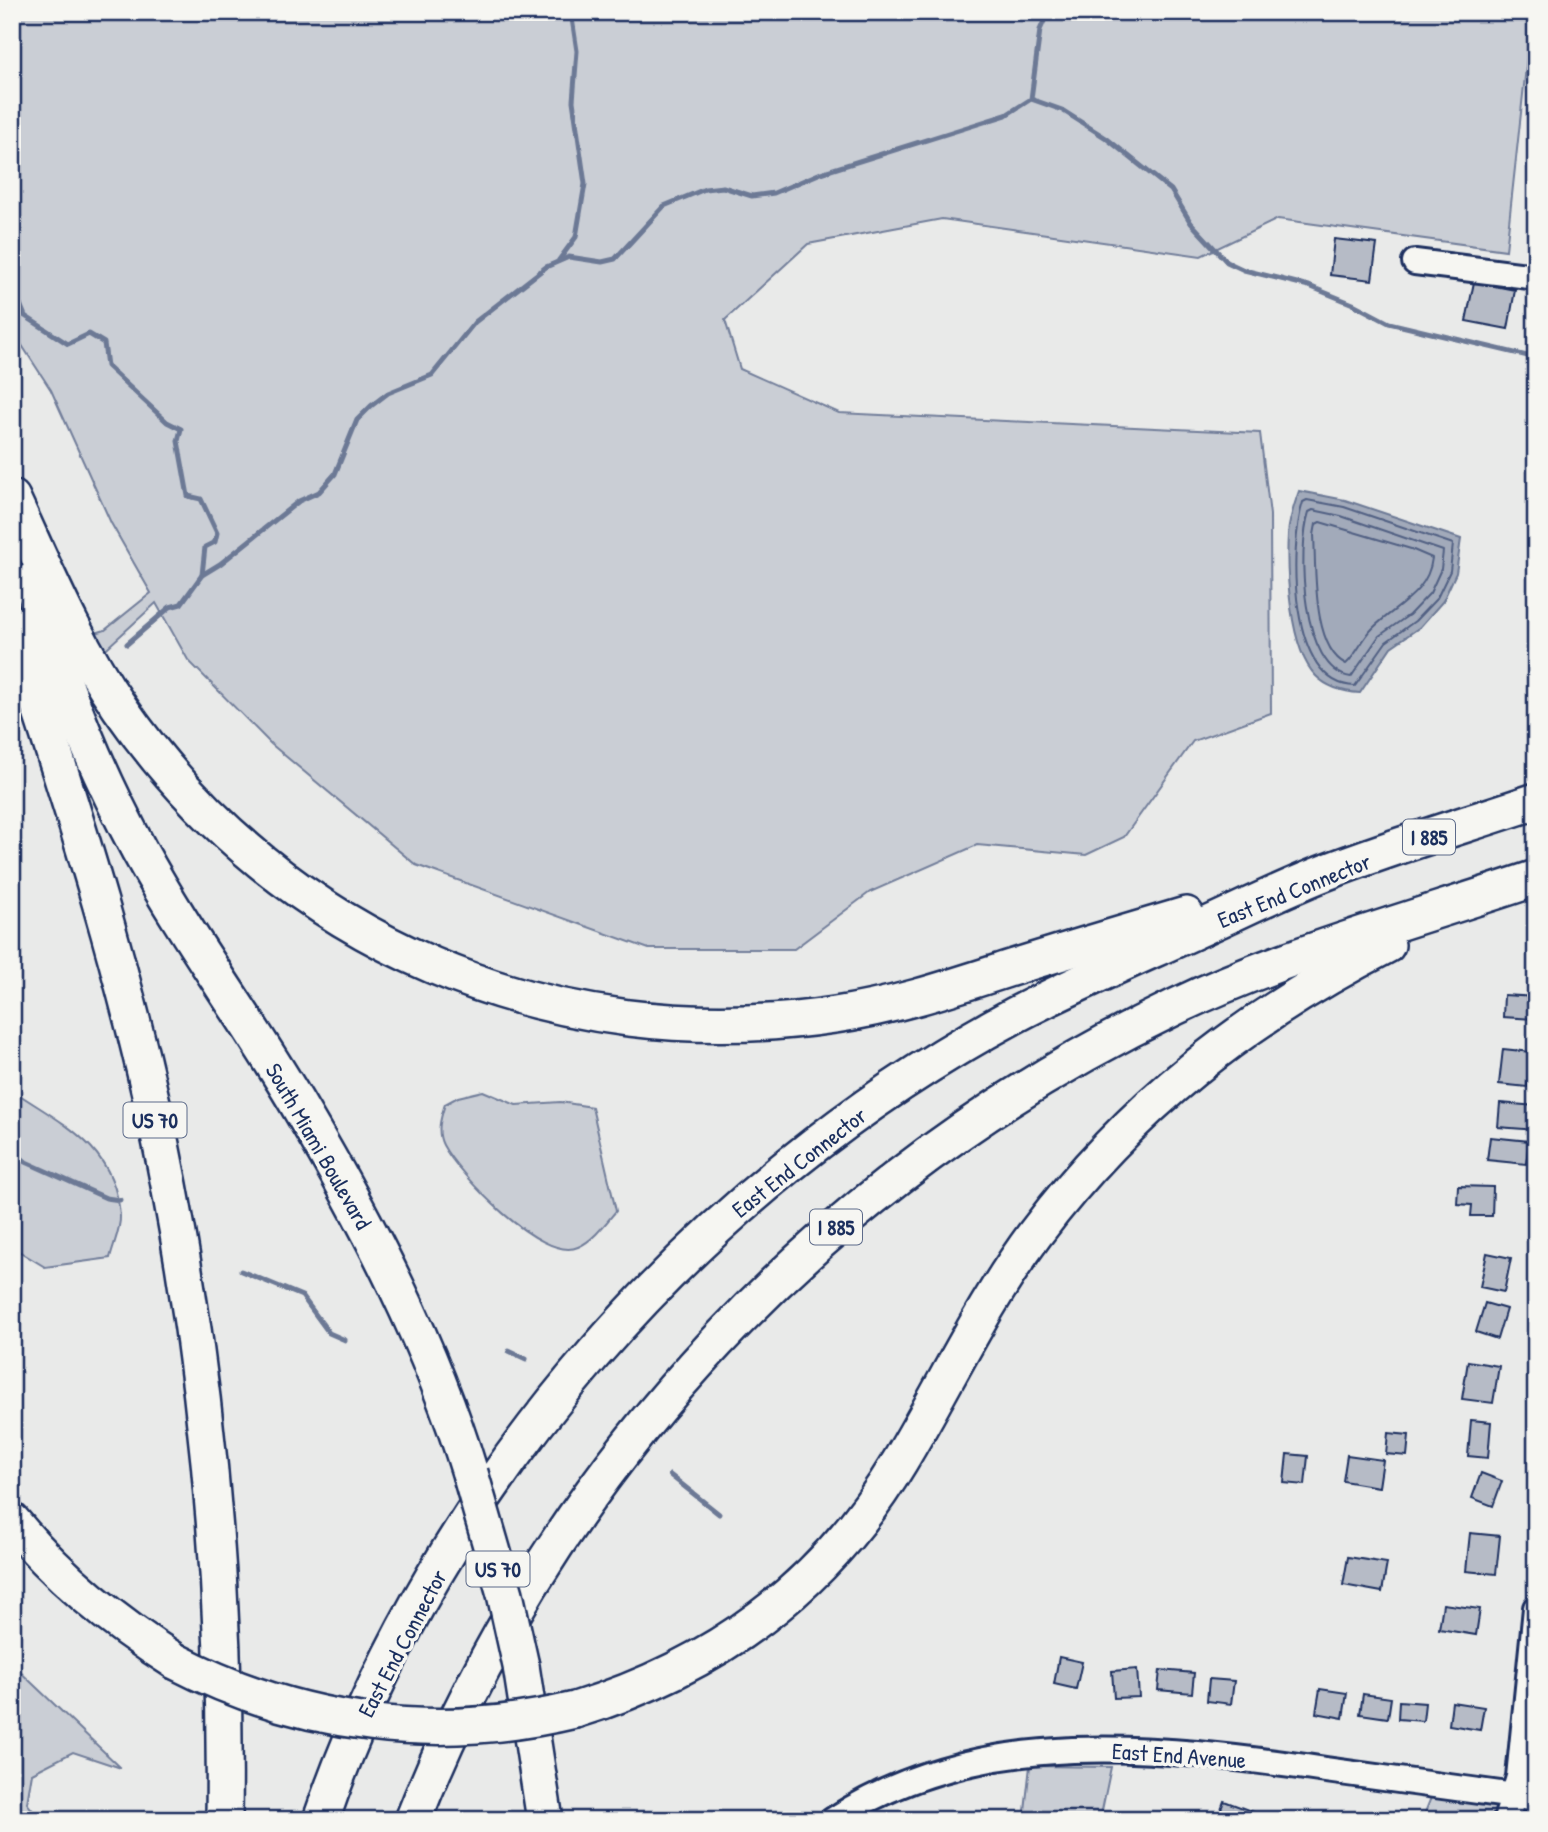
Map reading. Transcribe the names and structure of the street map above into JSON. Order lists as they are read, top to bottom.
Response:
{
  "streets": {
    "highway": [
      "I 885",
      "East End Connector",
      "US 70",
      "South Miami Boulevard"
    ],
    "street": ["East End Avenue"]
  }
}
